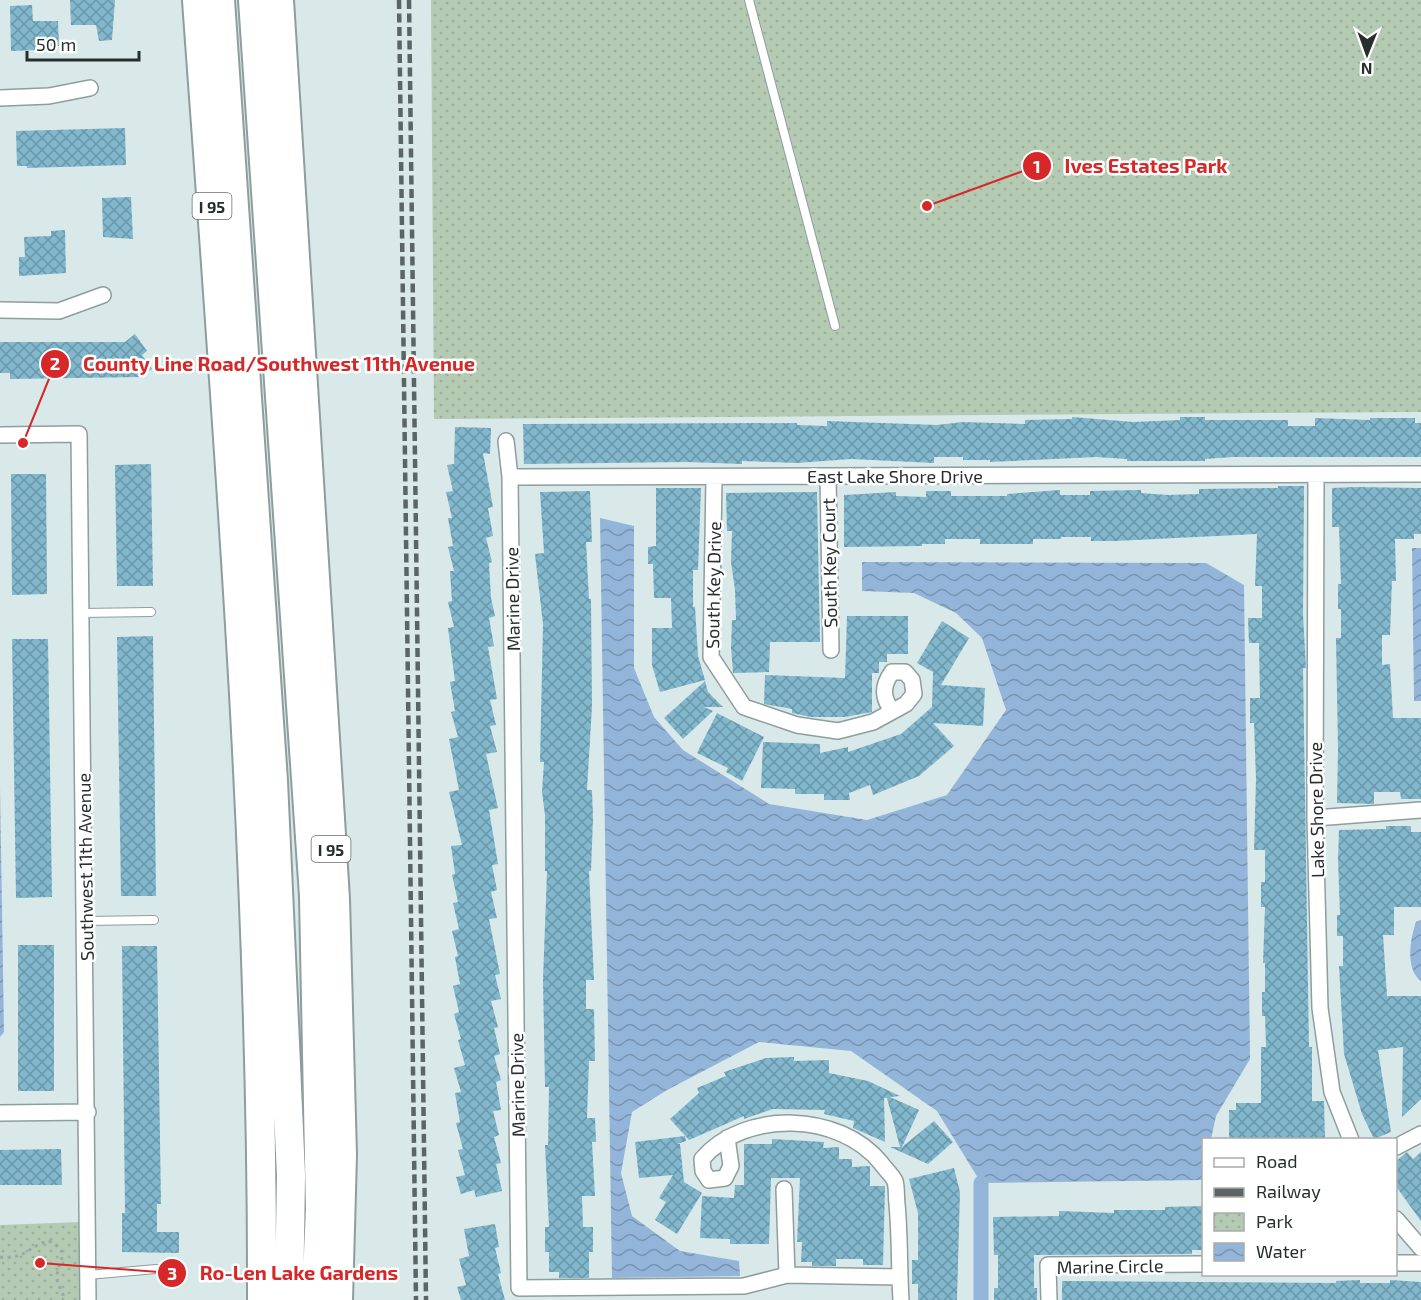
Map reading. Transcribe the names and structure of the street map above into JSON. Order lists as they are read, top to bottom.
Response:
{
  "streets": {
    "highway": ["I 95"],
    "street": [
      "East Lake Shore Drive",
      "South Key Court",
      "South Key Drive",
      "Marine Drive",
      "Lake Shore Drive",
      "Southwest 11th Avenue",
      "Marine Circle"
    ]
  },
  "crossings": [
    ["East Lake Shore Drive", "South Key Court"],
    ["East Lake Shore Drive", "South Key Drive"],
    ["East Lake Shore Drive", "Marine Drive"],
    ["East Lake Shore Drive", "Lake Shore Drive"]
  ],
  "places": ["Ives Estates Park", "County Line Road/Southwest 11th Avenue", "Ro-Len Lake Gardens"],
  "legend": [
    "Road",
    "Railway",
    "Park",
    "Water"
  ],
  "scale_bar": "50 m",
  "north": "bottom"
}
